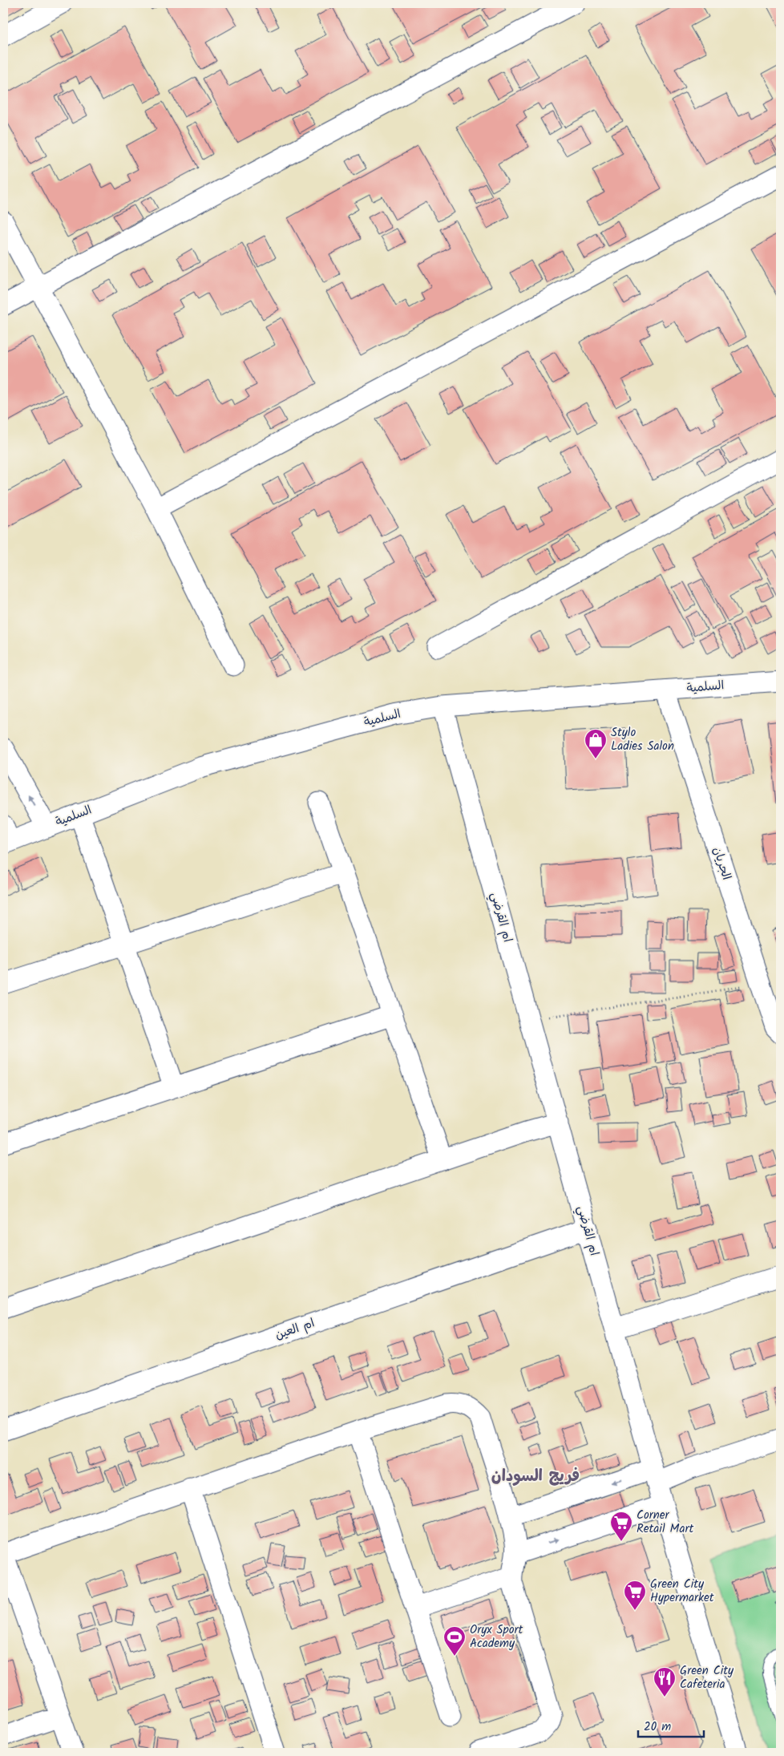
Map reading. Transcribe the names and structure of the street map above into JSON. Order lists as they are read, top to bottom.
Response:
{
  "streets": {
    "street": [
      "السلمية",
      "الجريان",
      "ام القرضي",
      "ام العين"
    ]
  },
  "crossings": [
    ["السلمية", "الجريان"],
    ["السلمية", "ام القرضي"],
    ["ام القرضي", "ام العين"]
  ],
  "districts": ["فريج السودان"],
  "places": {
    "shop": ["Stylo Ladies Salon"],
    "supermarket": ["Corner Retail Mart", "Green City Hypermarket"],
    "sports": ["Oryx Sport Academy"],
    "restaurant": ["Green City Cafeteria"]
  },
  "scale_bar": "20 m"
}
